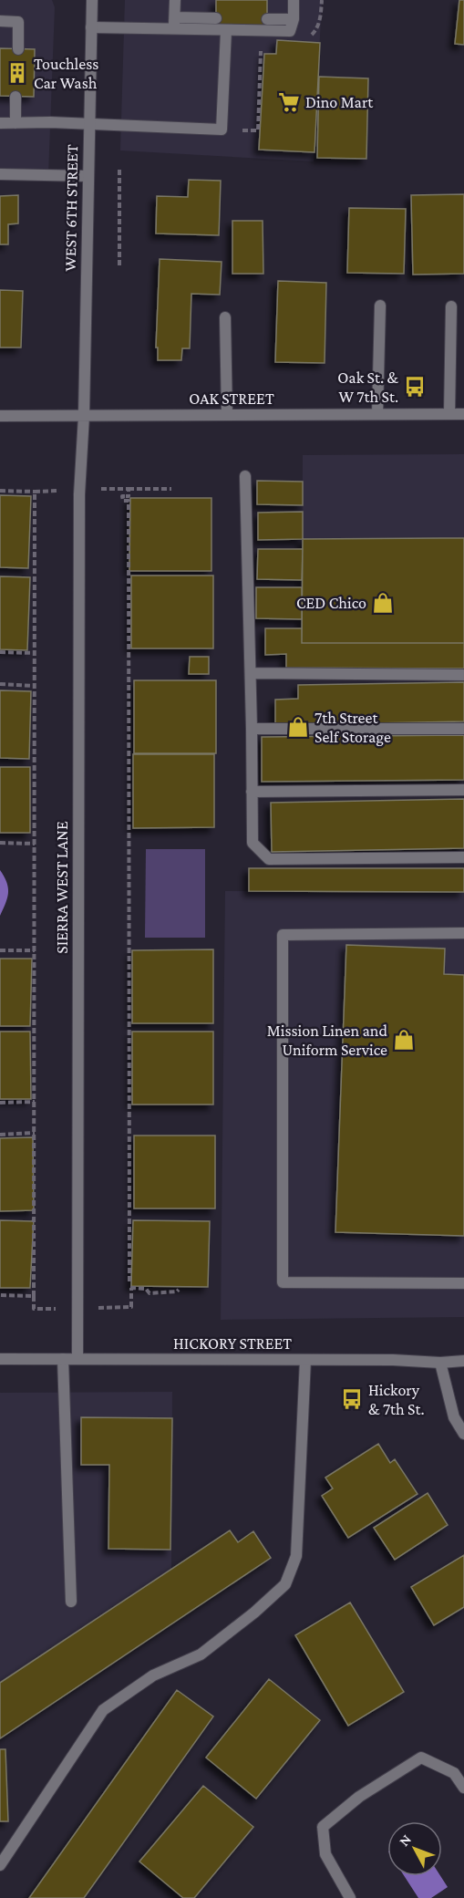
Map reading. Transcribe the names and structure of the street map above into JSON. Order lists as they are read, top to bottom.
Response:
{
  "streets": {
    "street": [
      "WEST 6TH STREET",
      "OAK STREET",
      "SIERRA WEST LANE",
      "HICKORY STREET"
    ]
  },
  "crossings": [
    ["WEST 6TH STREET", "OAK STREET"],
    ["WEST 6TH STREET", "SIERRA WEST LANE"],
    ["OAK STREET", "SIERRA WEST LANE"],
    ["SIERRA WEST LANE", "HICKORY STREET"]
  ],
  "places": {
    "building": ["Touchless Car Wash"],
    "supermarket": ["Dino Mart"],
    "bus stop": ["Oak St. & W 7th St.", "Hickory & 7th St."],
    "shop": ["CED Chico", "7th Street Self Storage", "Mission Linen and Uniform Service"]
  },
  "north": "top left"
}
